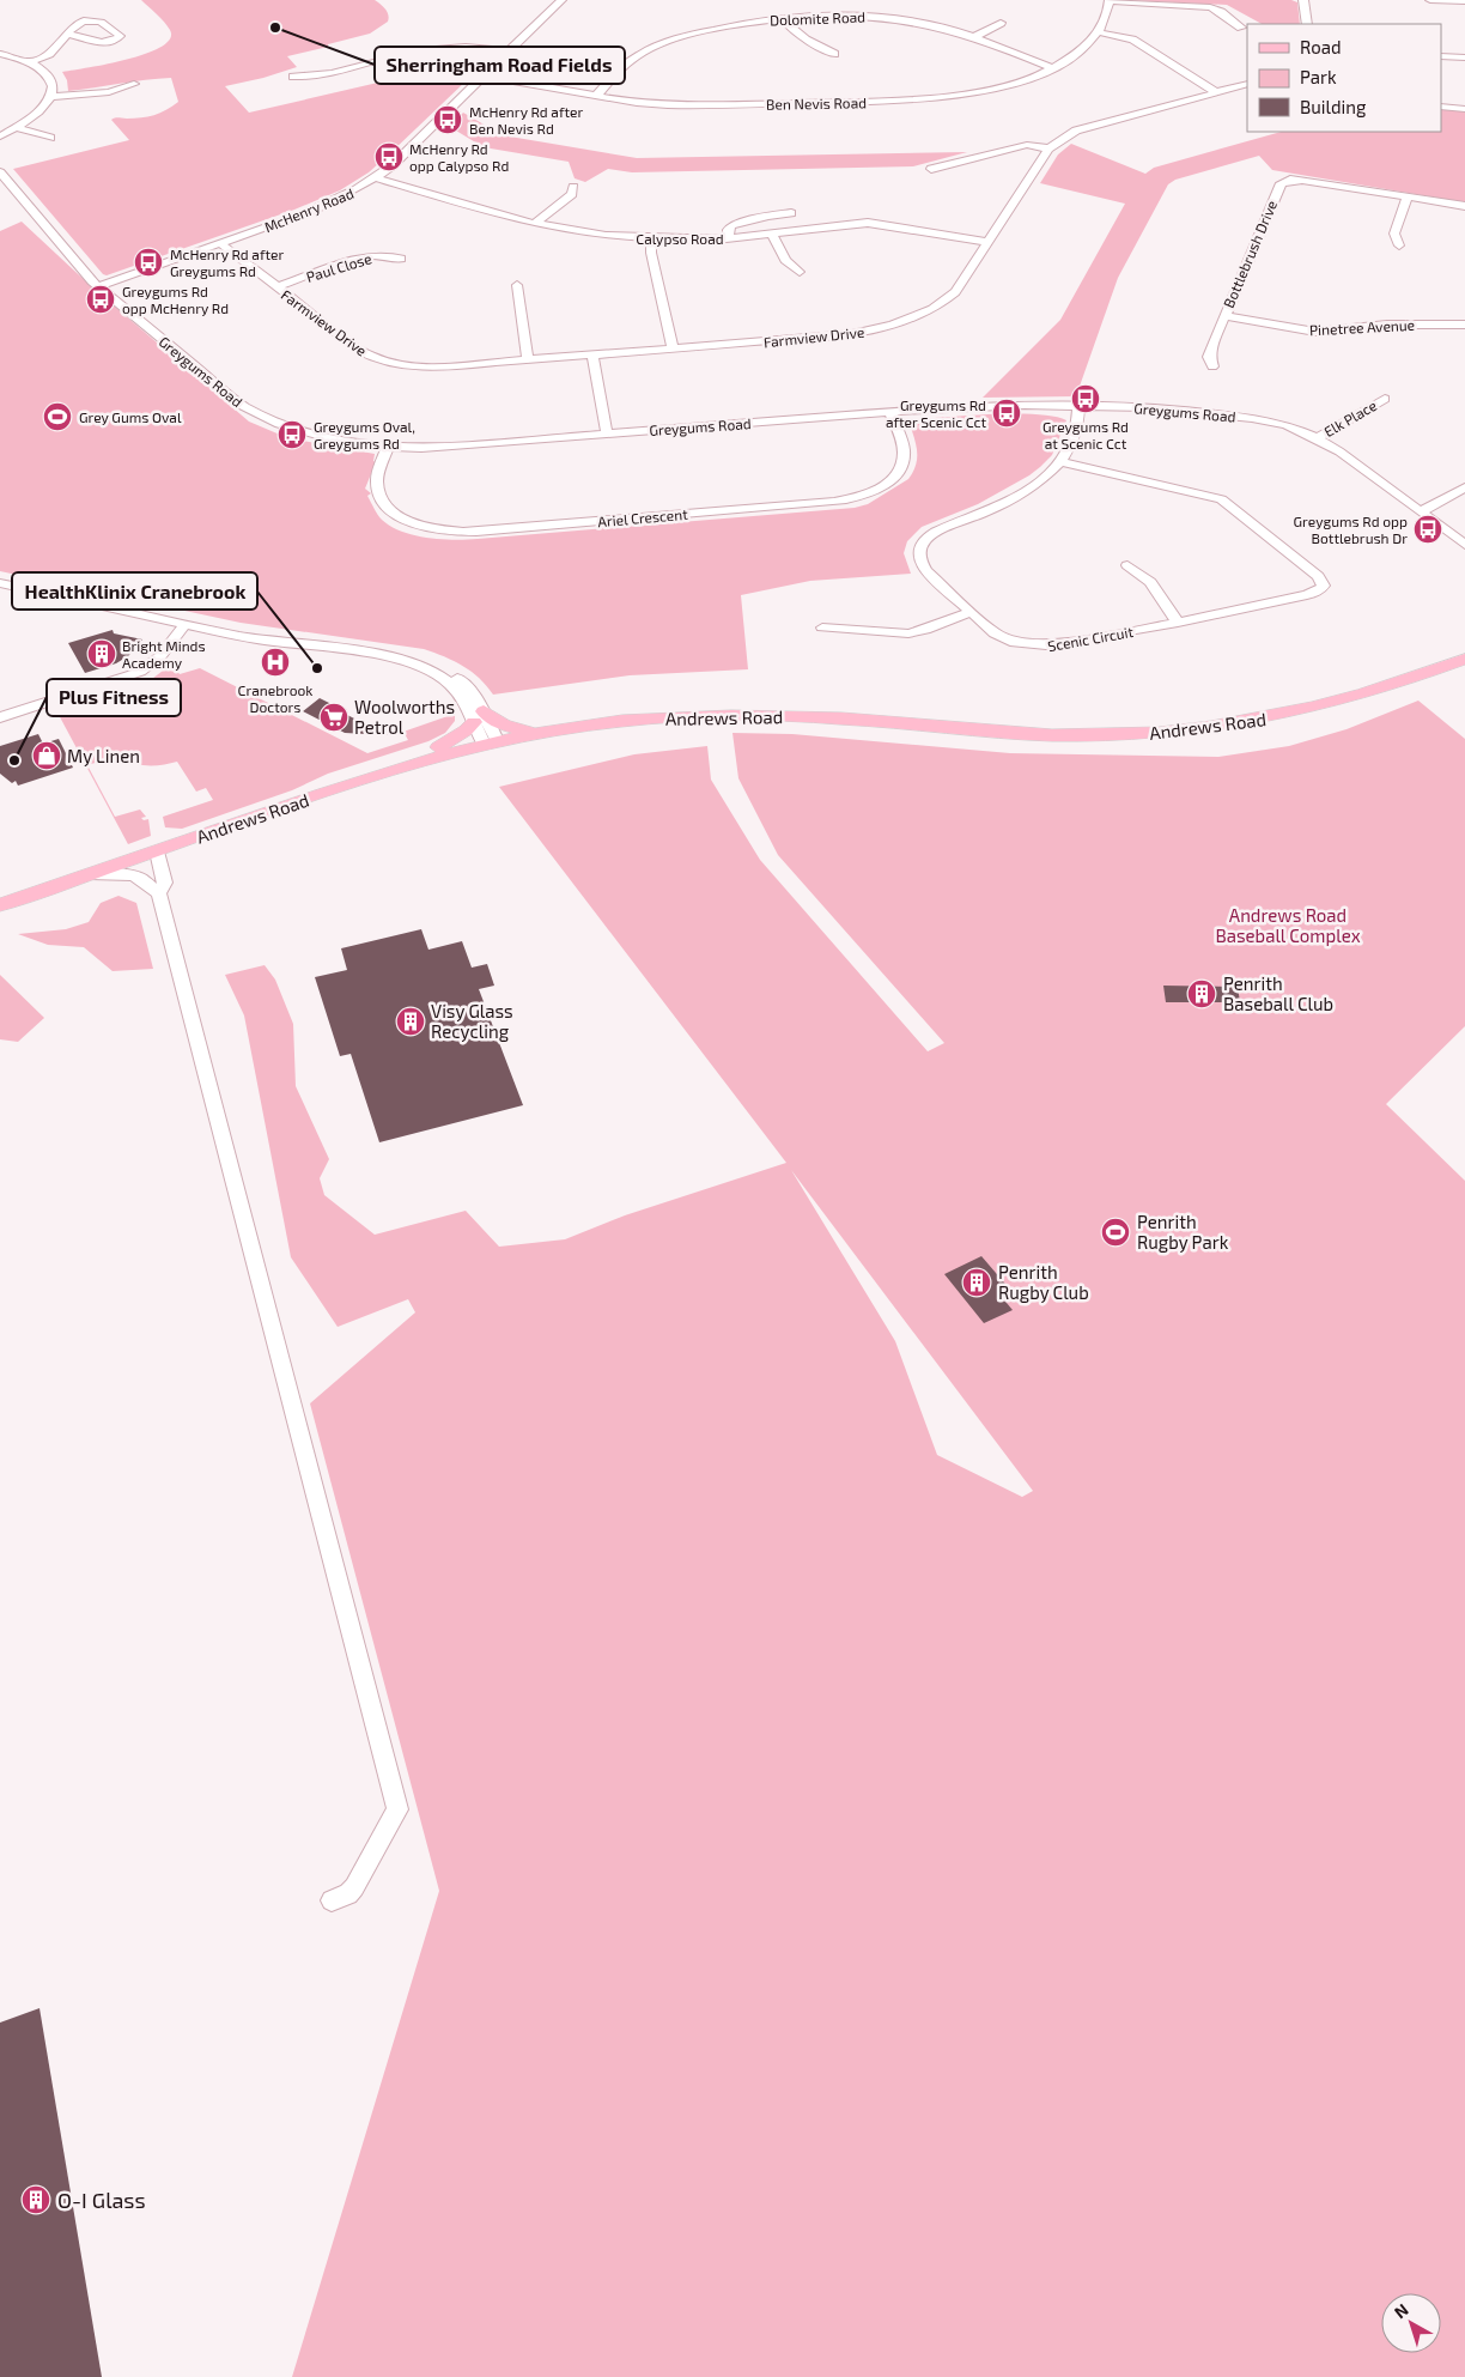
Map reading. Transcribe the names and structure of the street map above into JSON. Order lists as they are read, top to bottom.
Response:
{
  "streets": {
    "main road": ["Andrews Road"],
    "street": [
      "Dolomite Road",
      "Ben Nevis Road",
      "McHenry Road",
      "Calypso Road",
      "Bottlebrush Drive",
      "Paul Close",
      "Farmview Drive",
      "Pinetree Avenue",
      "Greygums Road",
      "Elk Place",
      "Ariel Crescent",
      "Scenic Circuit"
    ]
  },
  "crossings": [
    ["Dolomite Road", "Ben Nevis Road"],
    ["Ben Nevis Road", "McHenry Road"],
    ["McHenry Road", "Calypso Road"],
    ["McHenry Road", "Farmview Drive"],
    ["McHenry Road", "Greygums Road"],
    ["Calypso Road", "Farmview Drive"],
    ["Bottlebrush Drive", "Pinetree Avenue"],
    ["Paul Close", "Farmview Drive"],
    ["Greygums Road", "Elk Place"],
    ["Greygums Road", "Ariel Crescent"],
    ["Greygums Road", "Scenic Circuit"]
  ],
  "parks": ["Andrews Road Baseball Complex"],
  "places": {
    "other": ["Sherringham Road Fields", "HealthKlinix Cranebrook", "Plus Fitness"],
    "bus stop": [
      "McHenry Rd after Ben Nevis Rd",
      "McHenry Rd opp Calypso Rd",
      "McHenry Rd after Greygums Rd",
      "Greygums Rd opp McHenry Rd",
      "Greygums Rd at Scenic Cct",
      "Greygums Rd after Scenic Cct",
      "Greygums Oval, Greygums Rd",
      "Greygums Rd opp Bottlebrush Dr"
    ],
    "sports": ["Grey Gums Oval", "Penrith Rugby Park"],
    "building": [
      "Bright Minds Academy",
      "Penrith Baseball Club",
      "Visy Glass Recycling",
      "Penrith Rugby Club",
      "O-I Glass"
    ],
    "hospital": ["Cranebrook Doctors"],
    "supermarket": ["Woolworths Petrol"],
    "shop": ["My Linen"]
  },
  "legend": ["Road", "Park", "Building"],
  "north": "top left"
}
